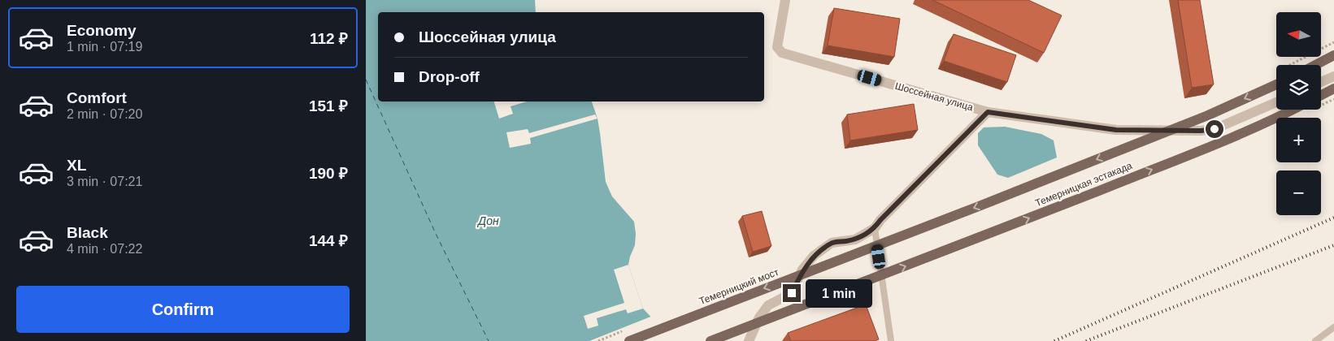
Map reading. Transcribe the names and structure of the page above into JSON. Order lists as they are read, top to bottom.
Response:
{
  "streets": {
    "main road": ["Темерницкая эстакада", "Темерницкий мост"],
    "street": ["Шоссейная улица"]
  },
  "crossings": [
    ["Темерницкая эстакада", "Темерницкий мост"]
  ],
  "one_way": ["Темерницкий мост"],
  "water": ["Дон"],
  "north": "left",
  "page": {
    "list": [
      {
        "name": "Economy",
        "note": "1 min · 07:19",
        "value": "112 ₽"
      },
      {
        "name": "Comfort",
        "note": "2 min · 07:20",
        "value": "151 ₽"
      },
      {
        "name": "XL",
        "note": "3 min · 07:21",
        "value": "190 ₽"
      },
      {
        "name": "Black",
        "note": "4 min · 07:22",
        "value": "144 ₽"
      }
    ],
    "map_buttons": ["+", "−"],
    "banner": ["Шоссейная улица", "Drop-off"],
    "buttons": "Confirm",
    "bubble": "1 min"
  }
}
